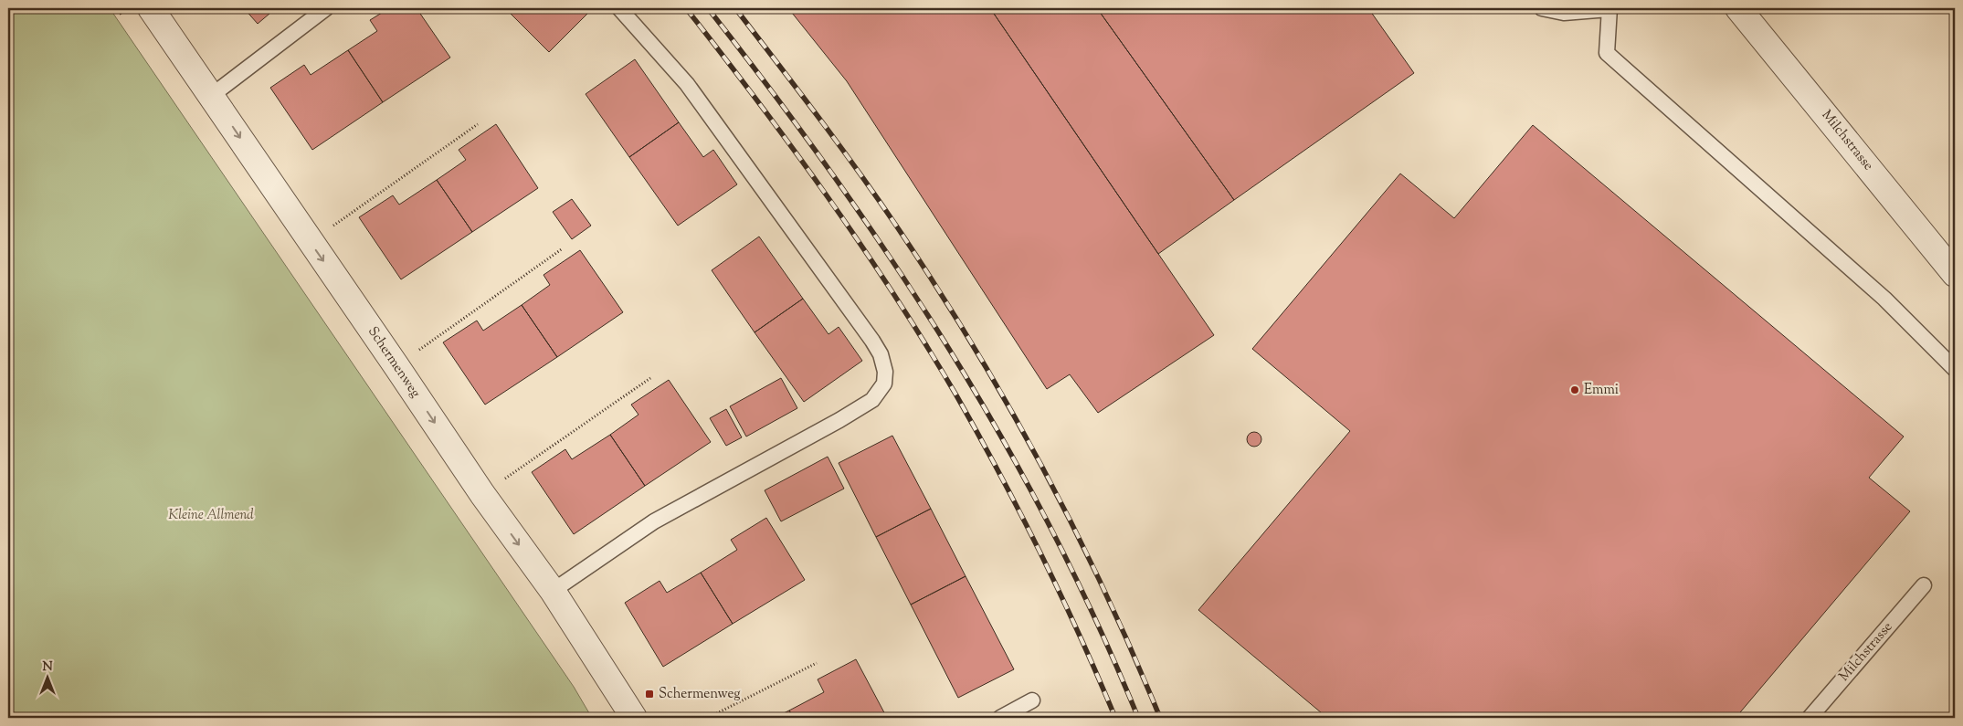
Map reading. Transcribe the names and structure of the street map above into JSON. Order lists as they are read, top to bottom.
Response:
{
  "streets": {
    "street": ["Milchstrasse", "Schermenweg"]
  },
  "one_way": ["Schermenweg"],
  "parks": ["Kleine Allmend"],
  "places": {
    "other": ["Emmi"],
    "transit": ["Schermenweg"]
  },
  "north": "top"
}
